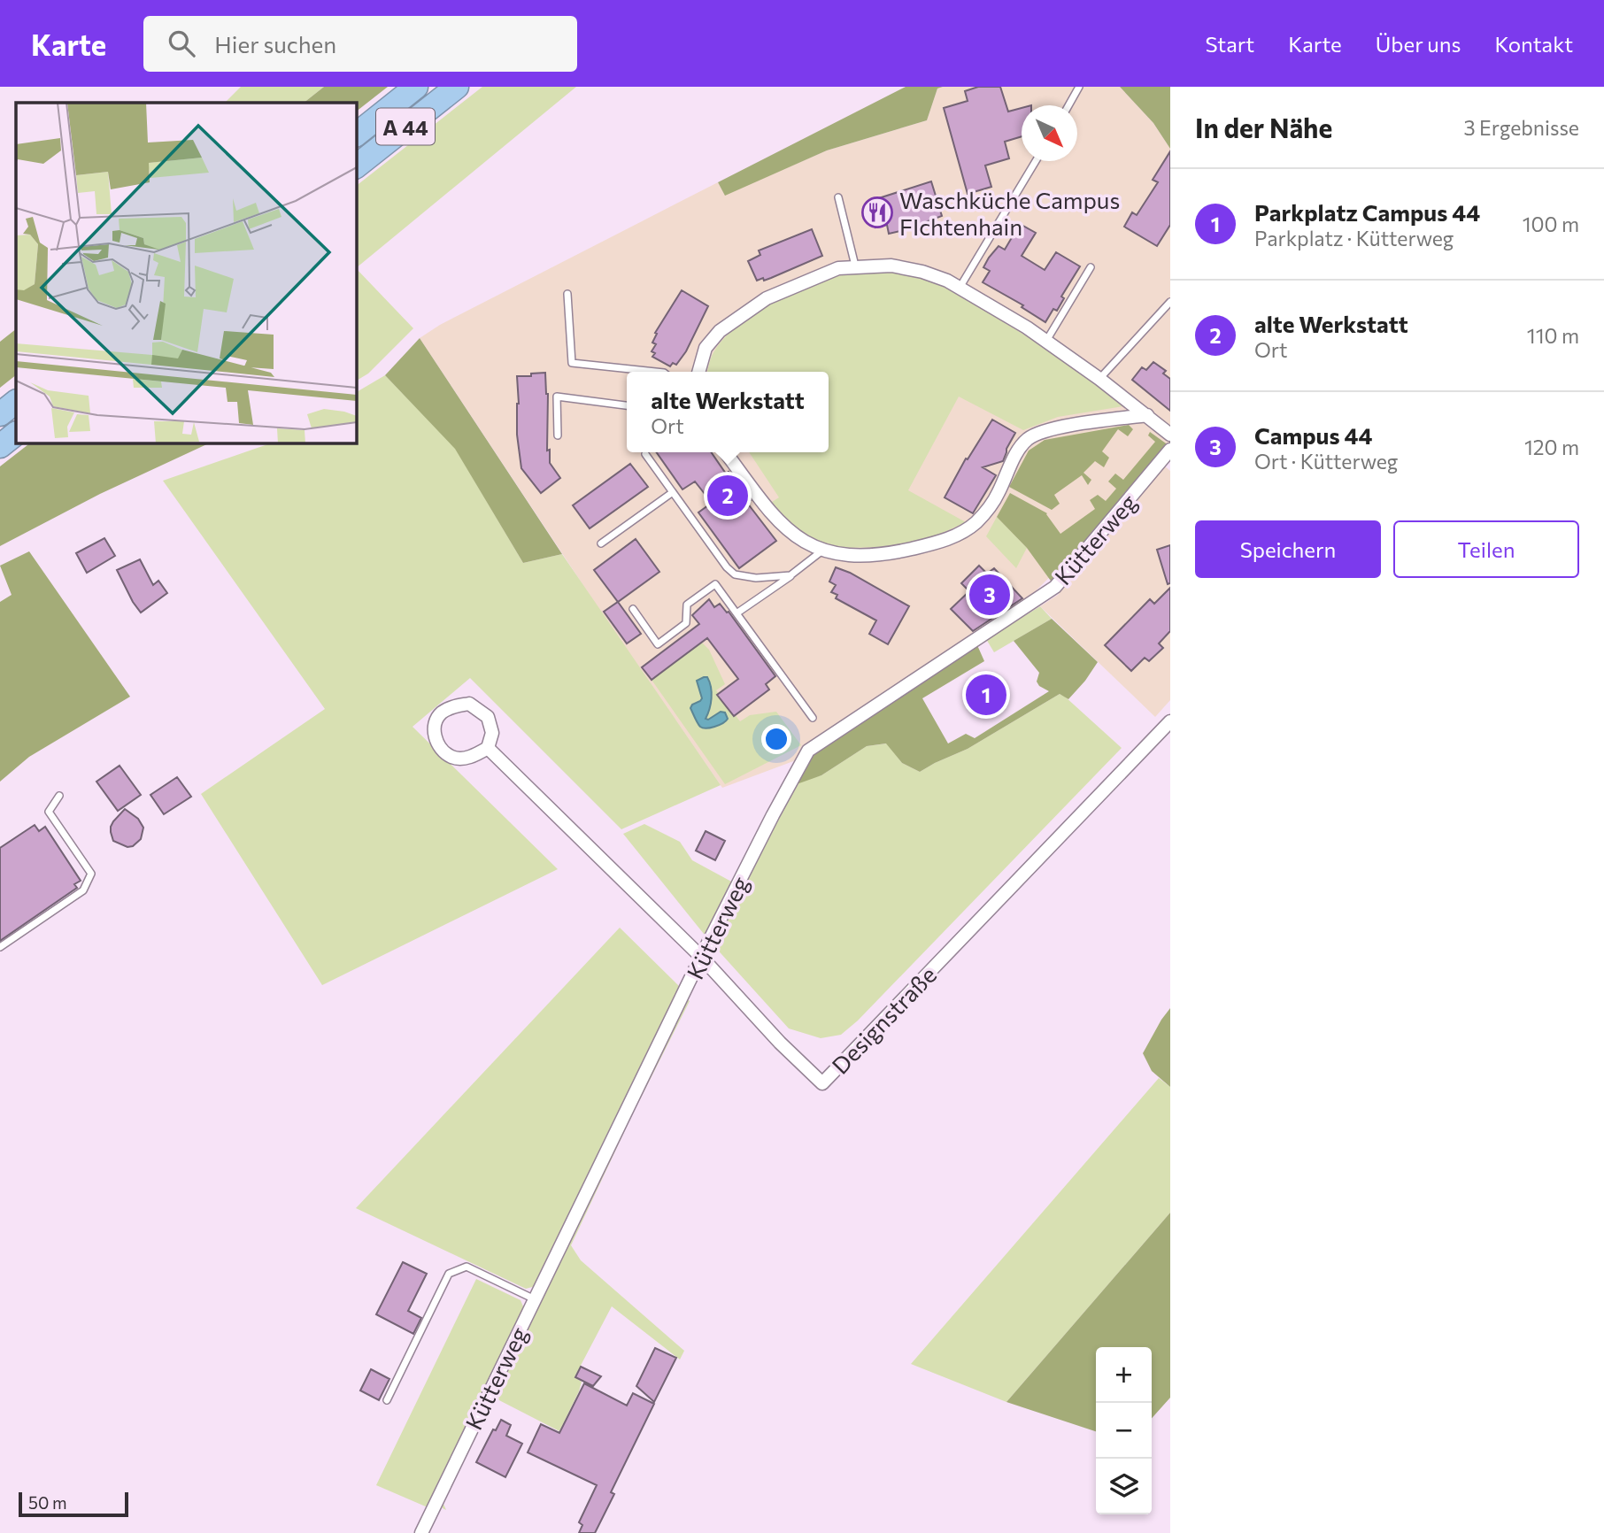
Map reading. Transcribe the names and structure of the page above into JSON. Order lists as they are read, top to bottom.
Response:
{
  "streets": {
    "highway": ["A 44"],
    "street": ["Kütterweg", "Designstraße"]
  },
  "crossings": [
    ["Kütterweg", "Designstraße"]
  ],
  "places": {
    "restaurant": ["Waschküche Campus FIchtenhain"]
  },
  "scale_bar": "50 m",
  "north": "bottom right",
  "page": {
    "header": "Karte",
    "search": "Hier suchen",
    "nav": [
      "Start",
      "Karte",
      "Über uns",
      "Kontakt"
    ],
    "heading": ["In der Nähe", "3 Ergebnisse"],
    "list": [
      {
        "mark": "1",
        "name": "Parkplatz Campus 44",
        "note": "Parkplatz · Kütterweg",
        "value": "100 m"
      },
      {
        "mark": "2",
        "name": "alte Werkstatt",
        "note": "Ort",
        "value": "110 m"
      },
      {
        "mark": "3",
        "name": "Campus 44",
        "note": "Ort · Kütterweg",
        "value": "120 m"
      }
    ],
    "popup": ["alte Werkstatt", "Ort"],
    "pins": ["2", "3", "1"],
    "buttons": ["Speichern", "Teilen"],
    "map_buttons": ["+", "−"],
    "scale": "50 m"
  }
}
